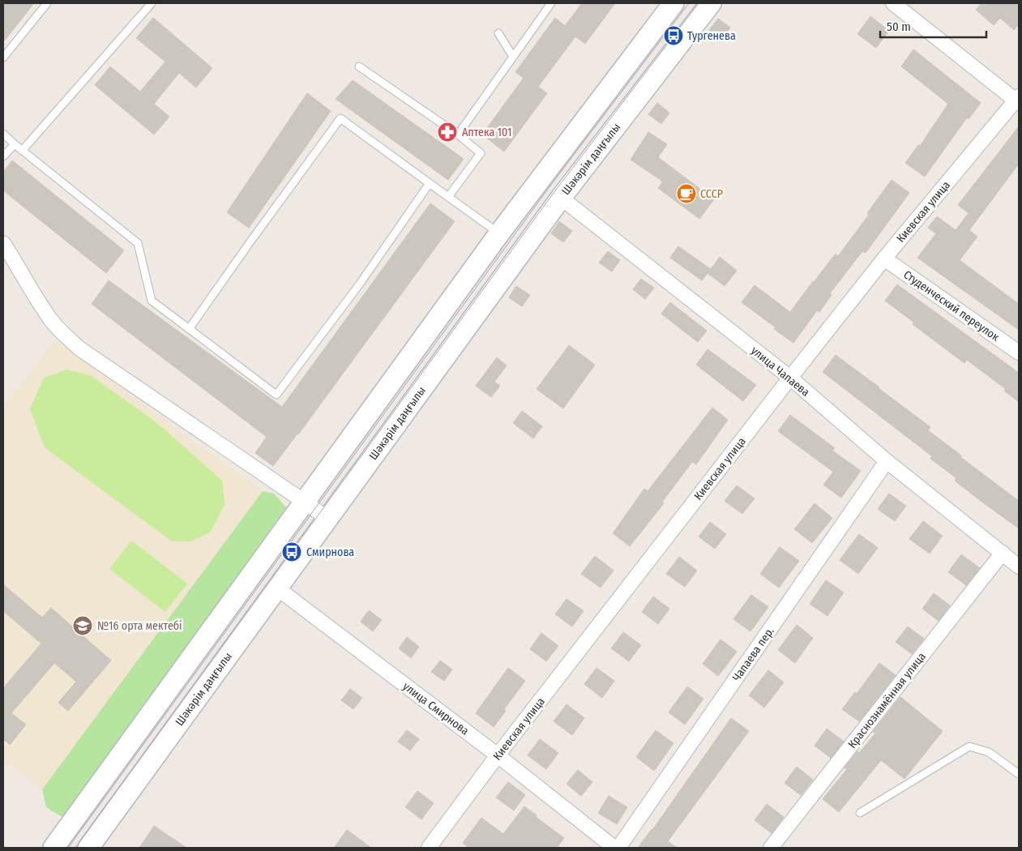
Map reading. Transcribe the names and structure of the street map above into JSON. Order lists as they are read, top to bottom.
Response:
{
  "streets": {
    "main road": ["Шәкәрім даңғылы", "улица Чапаева", "улица Смирнова"],
    "street": [
      "Киевская улица",
      "Студенческий переулок",
      "Чапаева пер.",
      "Краснознамённая улица"
    ]
  },
  "crossings": [
    ["Шәкәрім даңғылы", "улица Чапаева"],
    ["Шәкәрім даңғылы", "улица Смирнова"],
    ["Киевская улица", "Студенческий переулок"],
    ["Киевская улица", "улица Чапаева"],
    ["Киевская улица", "улица Смирнова"],
    ["улица Чапаева", "Чапаева пер."],
    ["улица Чапаева", "Краснознамённая улица"]
  ],
  "places": {
    "bus stop": ["Тургенева", "Смирнова"],
    "pharmacy": ["Аптека 101"],
    "cafe": ["СССР"],
    "school or university": ["№16 орта мектебі"]
  },
  "scale_bar": "50 m"
}
